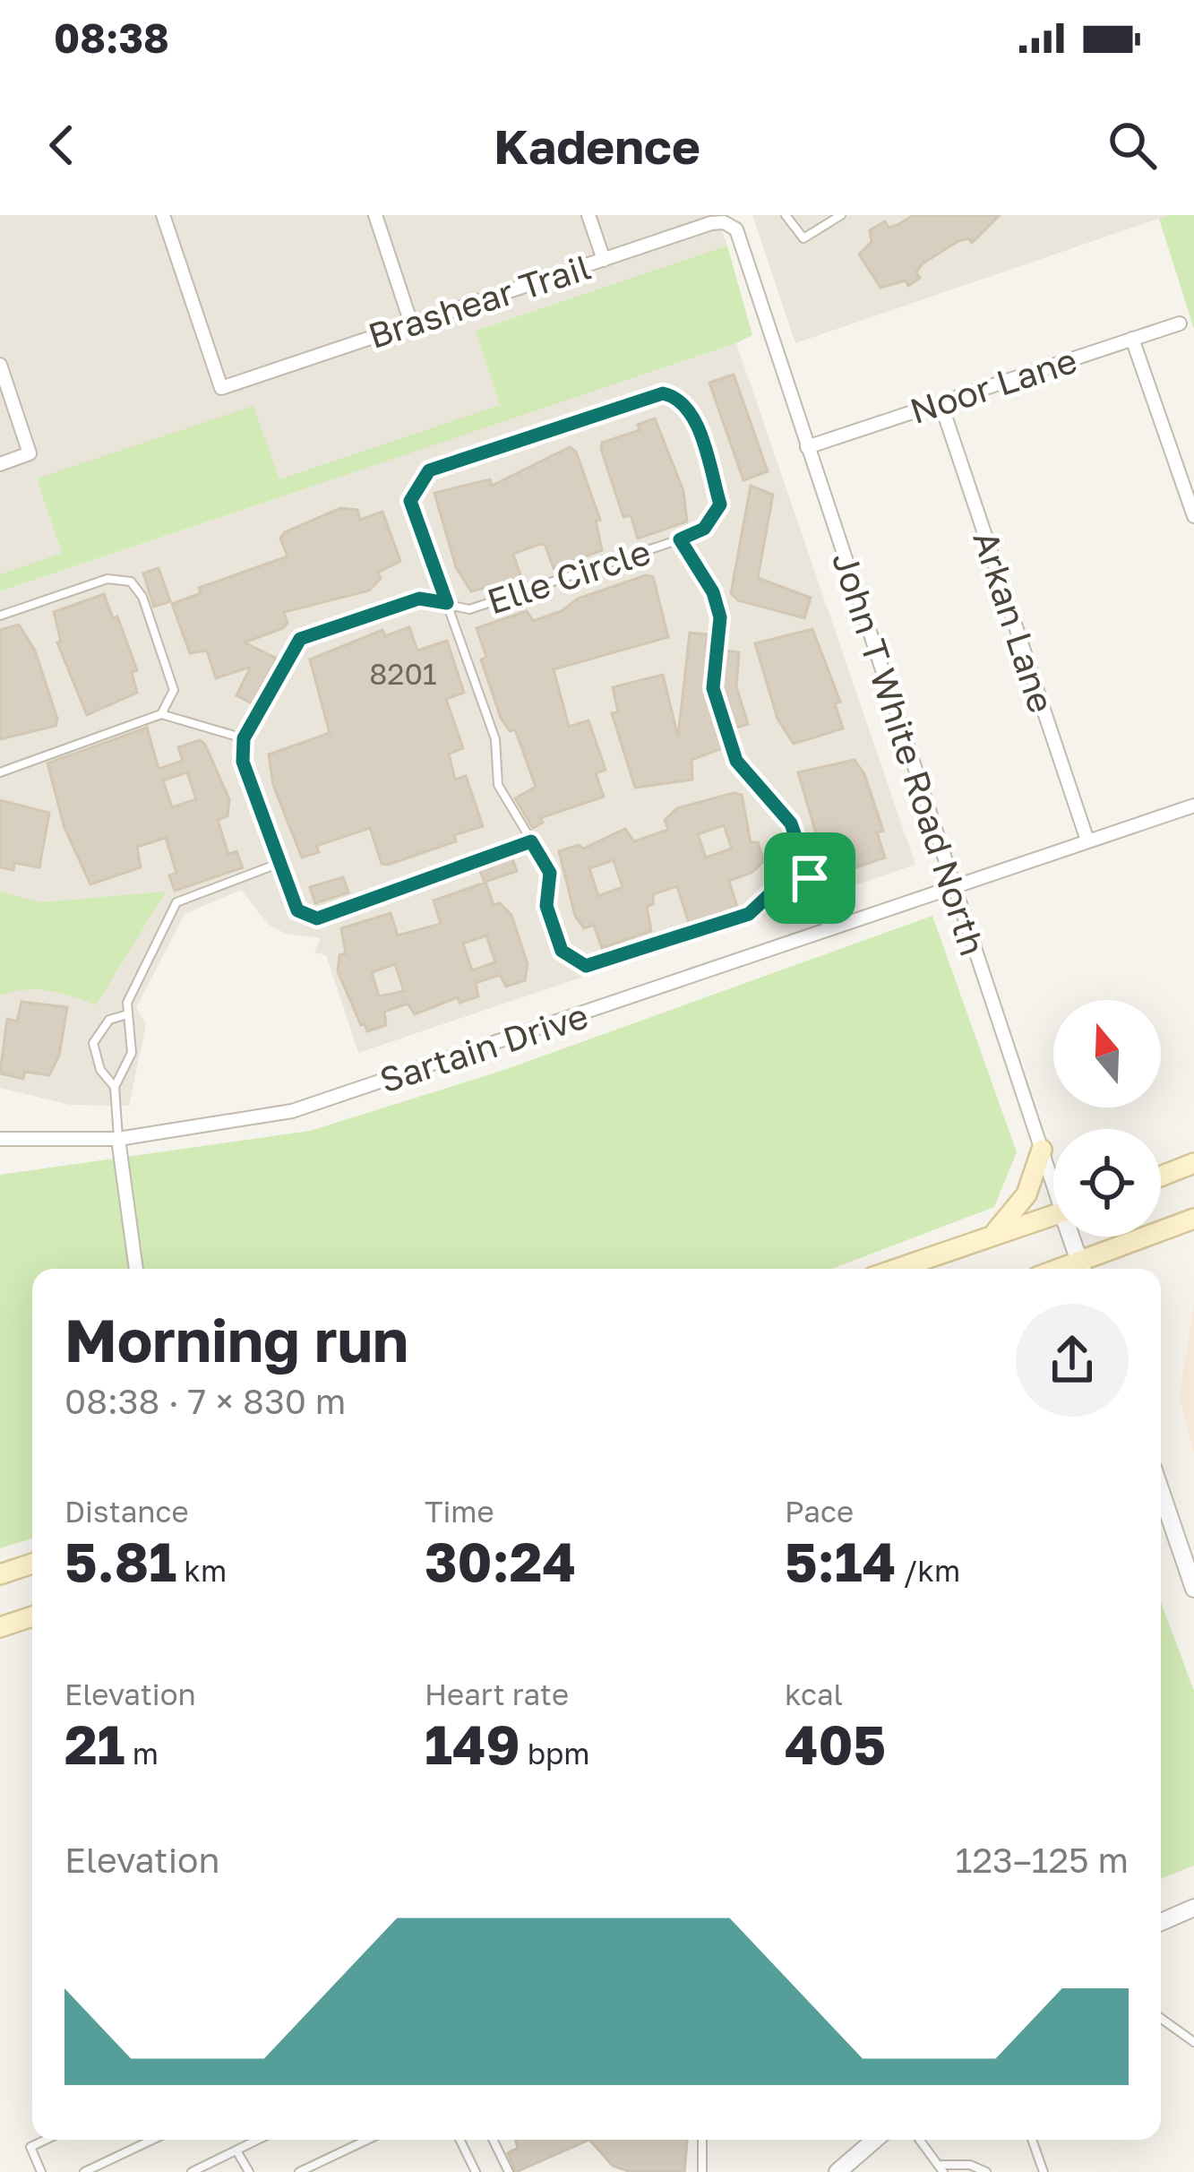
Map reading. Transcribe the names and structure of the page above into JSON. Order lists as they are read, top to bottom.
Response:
{
  "streets": {
    "street": [
      "Brashear Trail",
      "Noor Lane",
      "Arkan Lane",
      "John T White Road North",
      "Sartain Drive"
    ],
    "lane": ["Elle Circle"]
  },
  "crossings": [
    ["Brashear Trail", "John T White Road North"],
    ["Noor Lane", "Arkan Lane"],
    ["Noor Lane", "John T White Road North"],
    ["Arkan Lane", "Sartain Drive"],
    ["John T White Road North", "Sartain Drive"]
  ],
  "house_numbers": ["8201"],
  "north": "top",
  "page": {
    "status": "08:38",
    "header": "Kadence",
    "heading": ["Morning run", "08:38 · 7 × 830 m"],
    "stats": [
      ["Distance", "5.81 km"],
      ["Time", "30:24"],
      ["Pace", "5:14 /km"],
      ["Elevation", "21 m"],
      ["Heart rate", "149 bpm"],
      ["kcal", "405"]
    ],
    "chart": ["Elevation", "123–125 m"]
  }
}
